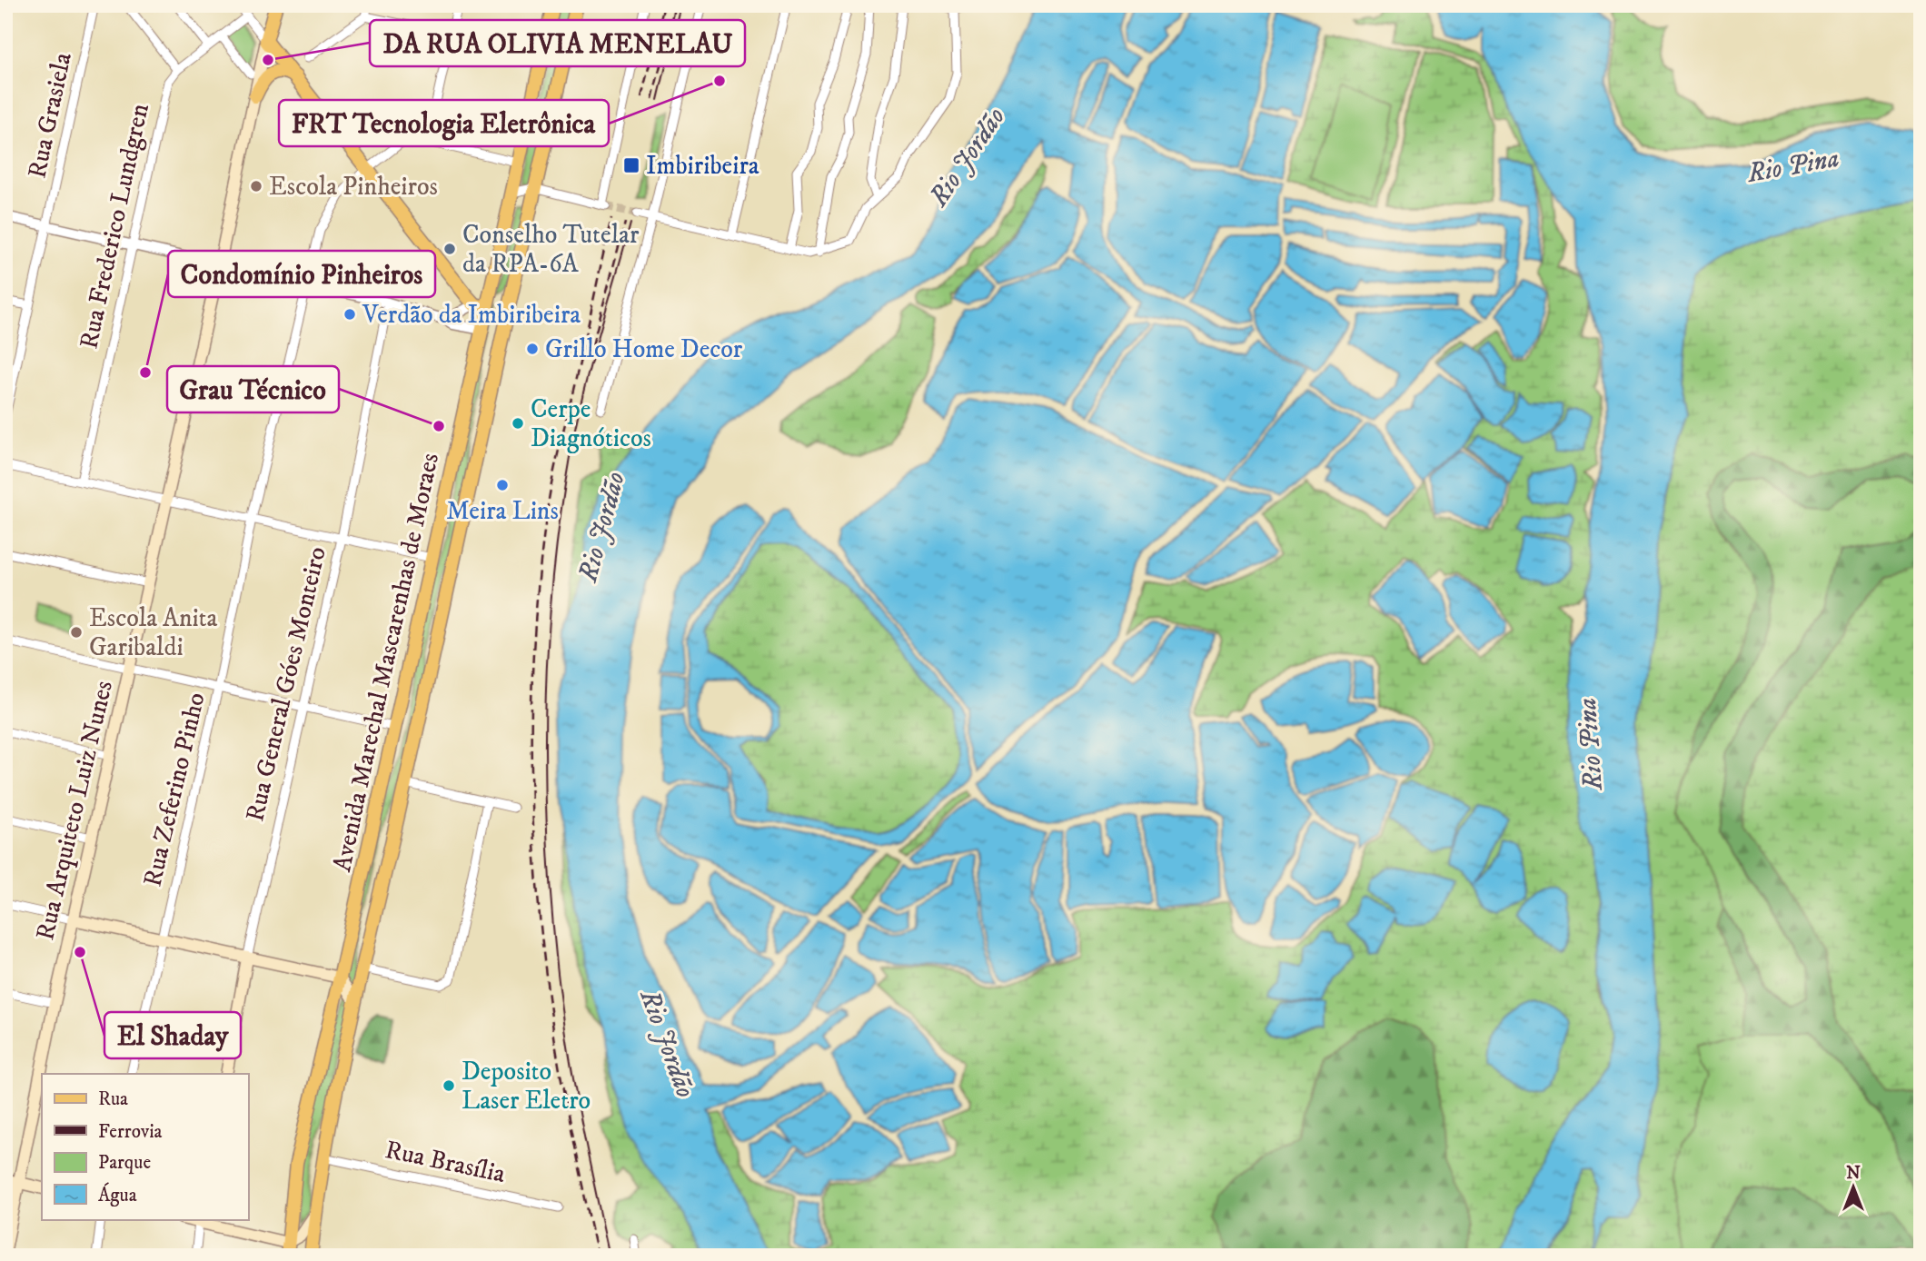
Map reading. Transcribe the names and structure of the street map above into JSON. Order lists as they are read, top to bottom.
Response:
{
  "streets": {
    "main road": ["Avenida Marechal Mascarenhas de Moraes", "Rua General Góes Monteiro", "Rua Arquiteto Luiz Nunes"],
    "street": [
      "Rua Grasiela",
      "Rua Frederico Lundgren",
      "Rua Zeferino Pinho",
      "Rua Brasília"
    ]
  },
  "crossings": [
    ["Avenida Marechal Mascarenhas de Moraes", "Rua Brasília"]
  ],
  "water": ["Rio Jordão", "Rio Pina"],
  "places": {
    "other": [
      "DA RUA OLIVIA MENELAU",
      "FRT Tecnologia Eletrônica",
      "Escola Pinheiros",
      "Conselho Tutelar da RPA-6A",
      "Verdão da Imbiribeira",
      "Grillo Home Decor",
      "Condomínio Pinheiros",
      "Cerpe Diagnóticos",
      "Grau Técnico",
      "Meira Lins",
      "Escola Anita Garibaldi",
      "El Shaday",
      "Deposito Laser Eletro"
    ],
    "transit": ["Imbiribeira"]
  },
  "legend": [
    "Rua",
    "Ferrovia",
    "Parque",
    "Água"
  ],
  "north": "top"
}
